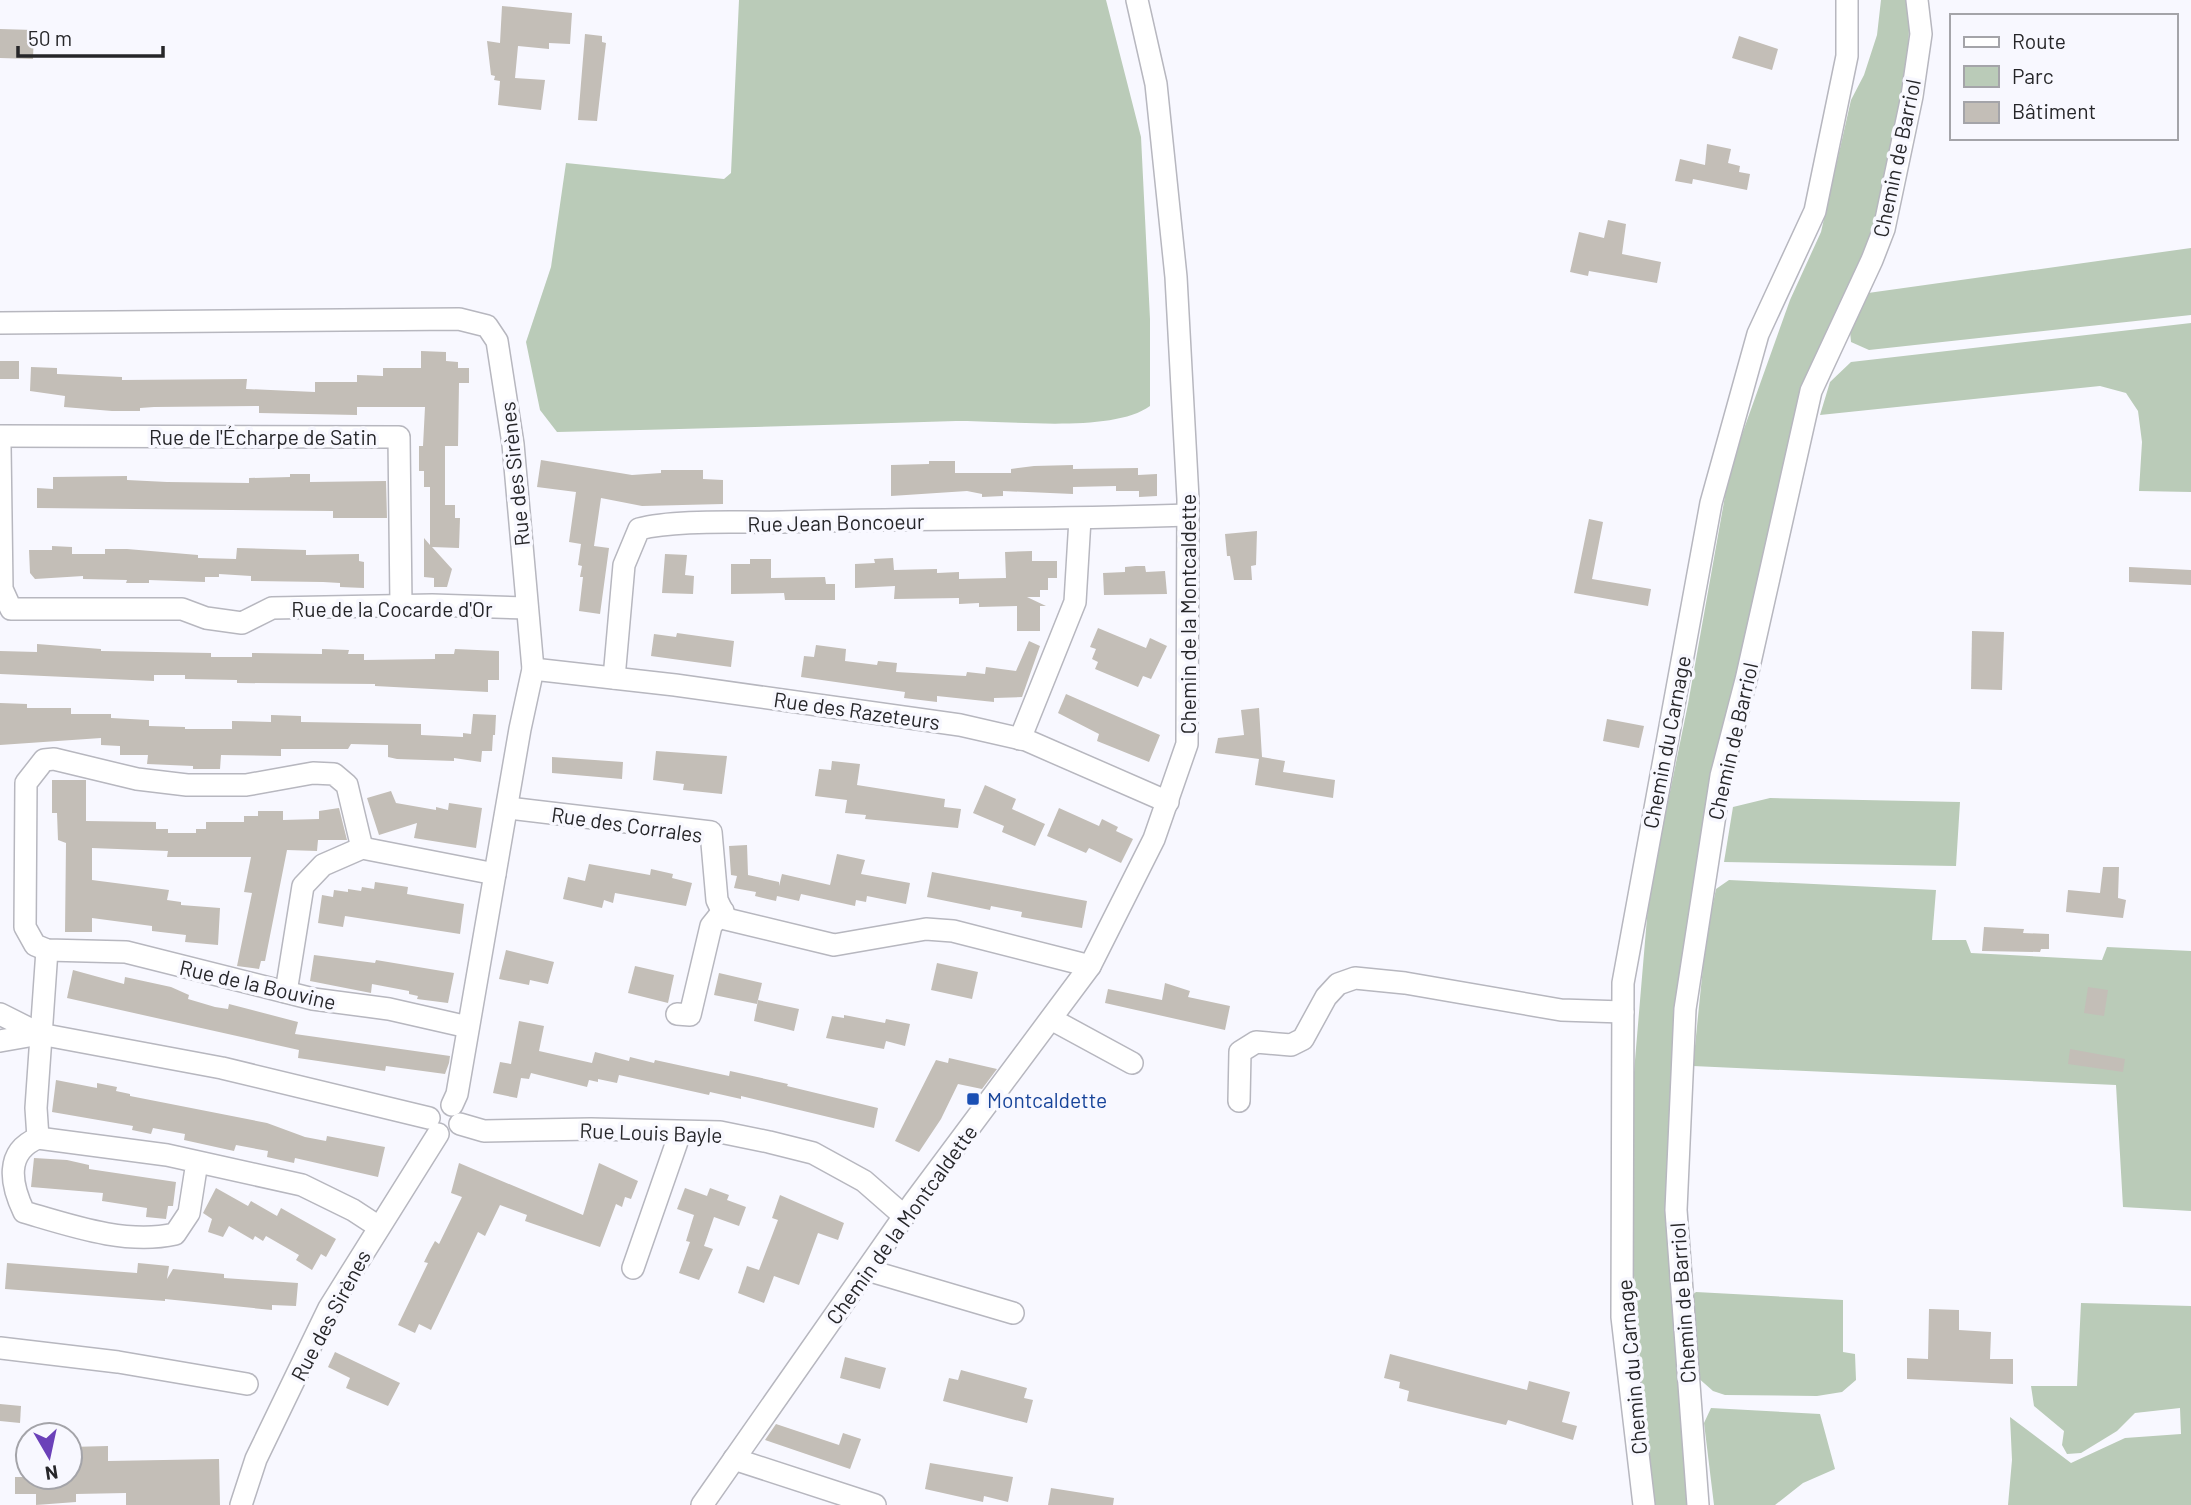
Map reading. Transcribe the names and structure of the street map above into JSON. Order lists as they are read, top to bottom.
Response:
{
  "streets": {
    "street": [
      "Chemin de Barriol",
      "Rue de l'Écharpe de Satin",
      "Rue des Sirènes",
      "Rue Jean Boncoeur",
      "Rue de la Cocarde d'Or",
      "Chemin de la Montcaldette",
      "Rue des Razeteurs",
      "Chemin du Carnage",
      "Rue des Corrales",
      "Rue de la Bouvine",
      "Rue Louis Bayle"
    ]
  },
  "crossings": [
    ["Rue de l'Écharpe de Satin", "Rue de la Cocarde d'Or"],
    ["Rue des Sirènes", "Rue de la Cocarde d'Or"],
    ["Rue des Sirènes", "Rue des Razeteurs"],
    ["Rue des Sirènes", "Rue des Corrales"],
    ["Rue des Sirènes", "Rue de la Bouvine"],
    ["Rue des Sirènes", "Rue Louis Bayle"],
    ["Rue Jean Boncoeur", "Chemin de la Montcaldette"],
    ["Rue Jean Boncoeur", "Rue des Razeteurs"],
    ["Chemin de la Montcaldette", "Rue des Razeteurs"],
    ["Chemin de la Montcaldette", "Rue Louis Bayle"]
  ],
  "places": {
    "transit": ["Montcaldette"]
  },
  "legend": ["Route", "Parc", "Bâtiment"],
  "scale_bar": "50 m",
  "north": "bottom"
}
